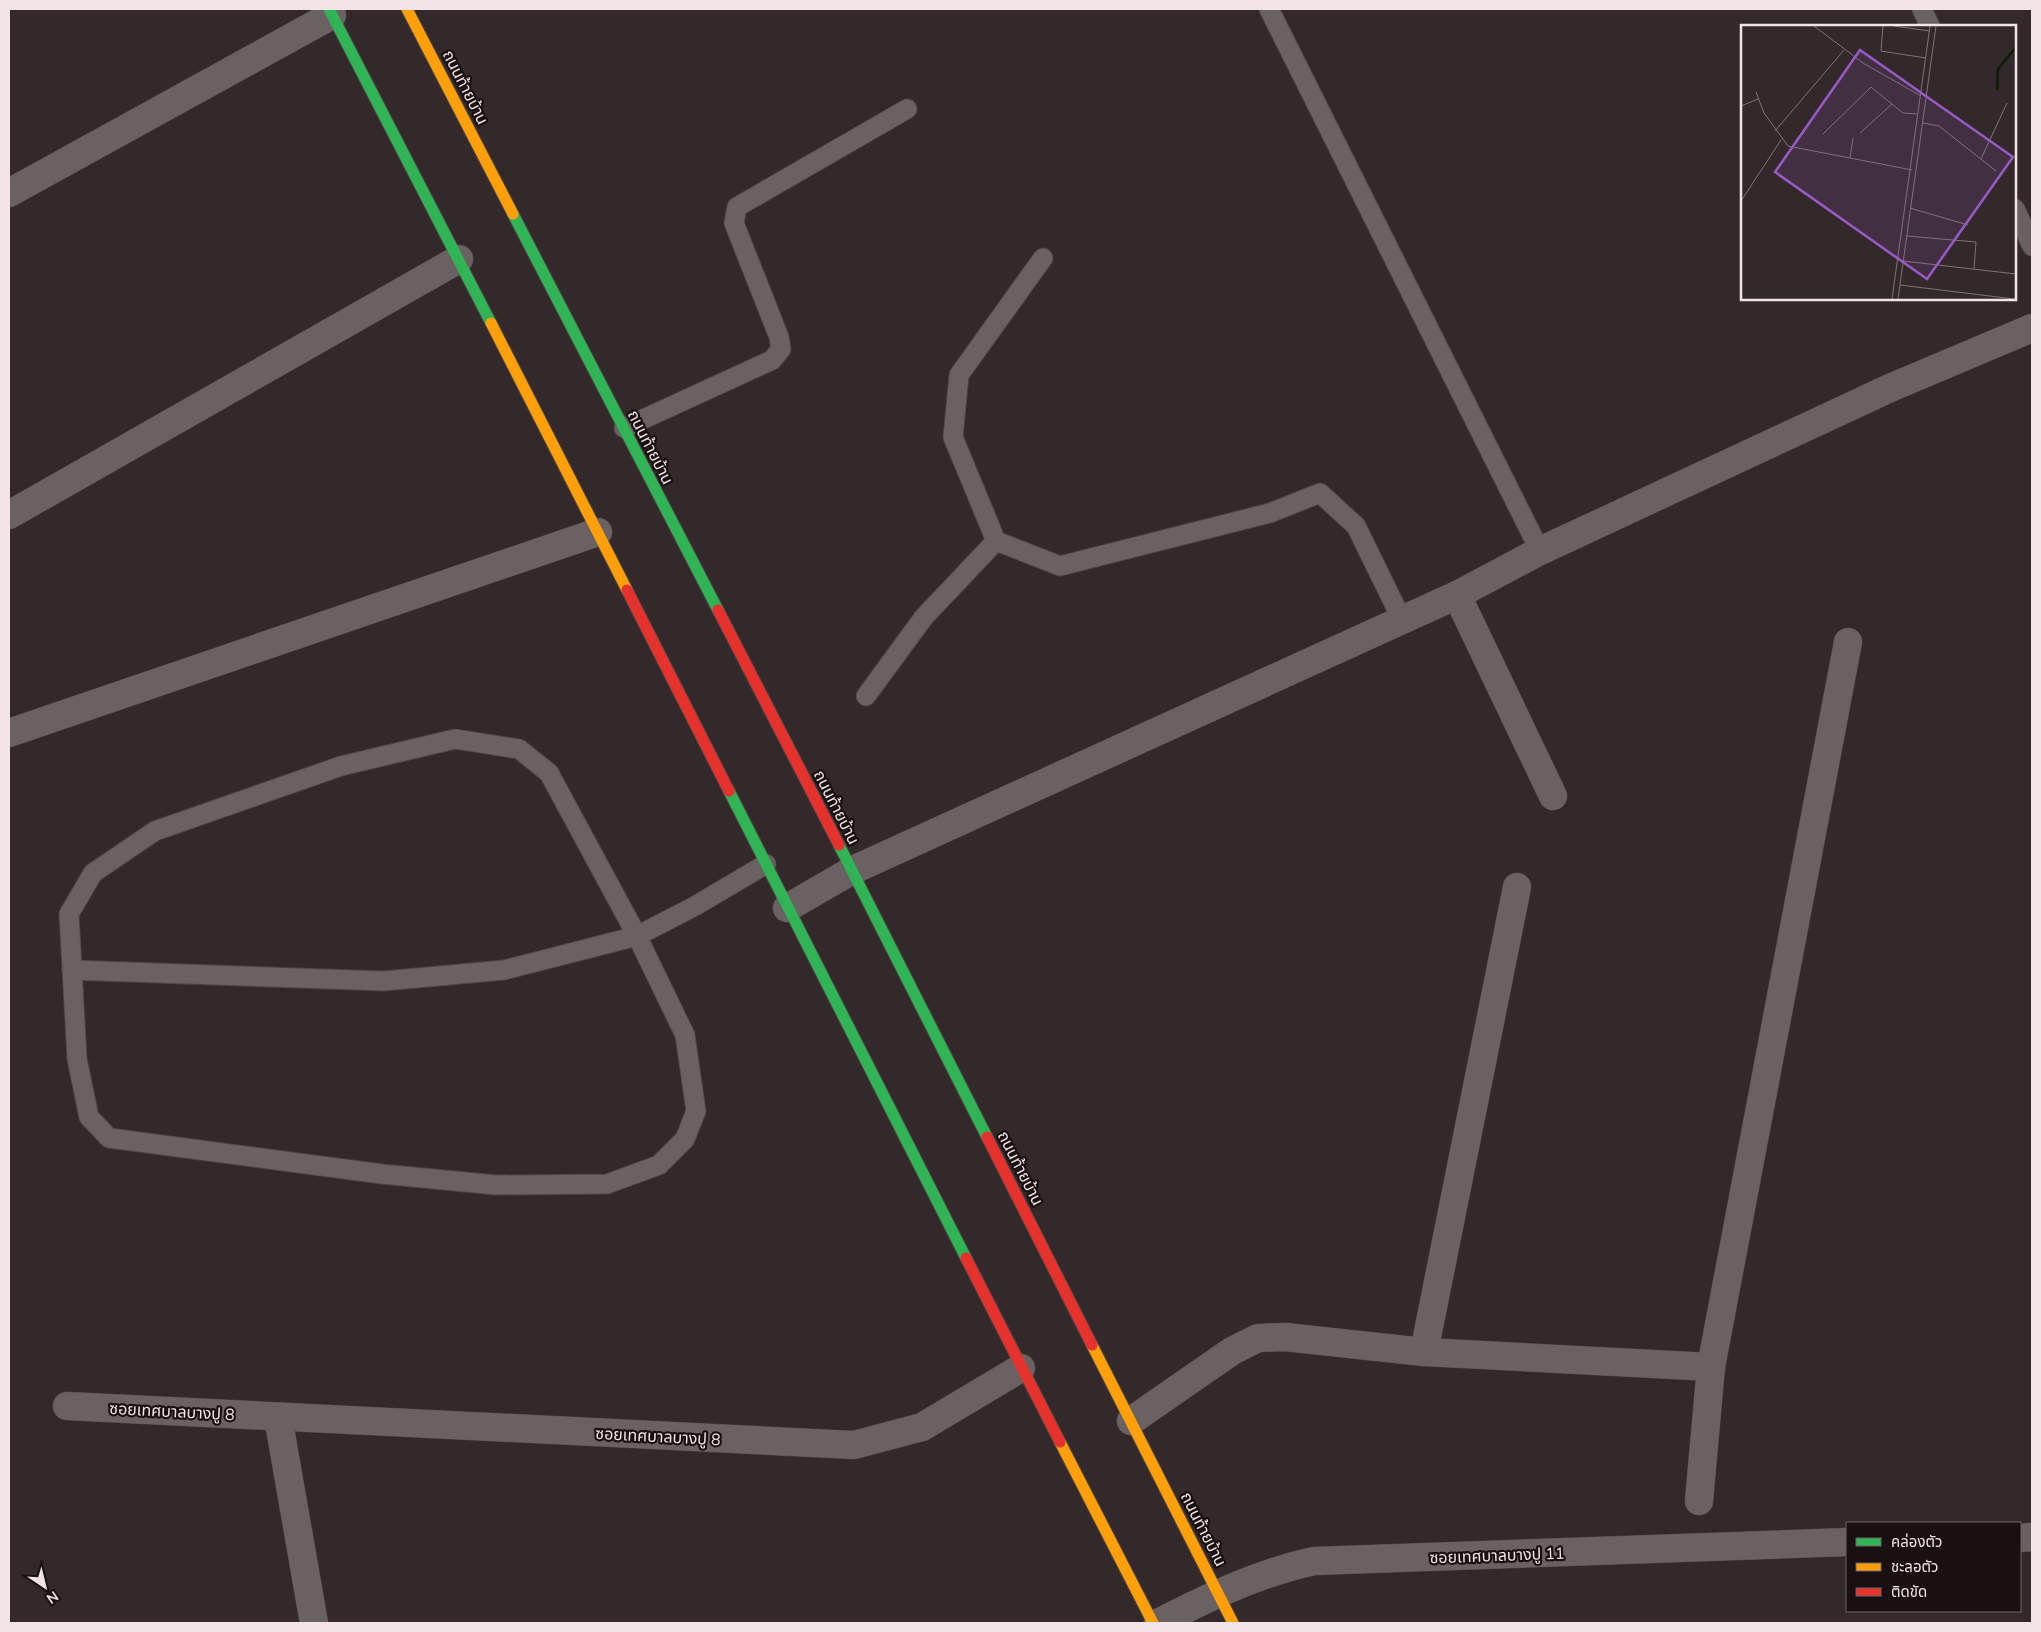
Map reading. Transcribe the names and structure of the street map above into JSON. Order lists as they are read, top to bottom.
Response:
{
  "streets": {
    "street": ["ถนนท้ายบ้าน", "ซอยเทศบาลบางปู 8", "ซอยเทศบาลบางปู 11"]
  },
  "crossings": [
    ["ถนนท้ายบ้าน", "ซอยเทศบาลบางปู 11"]
  ],
  "legend": ["คล่องตัว", "ชะลอตัว", "ติดขัด"],
  "north": "bottom right"
}
